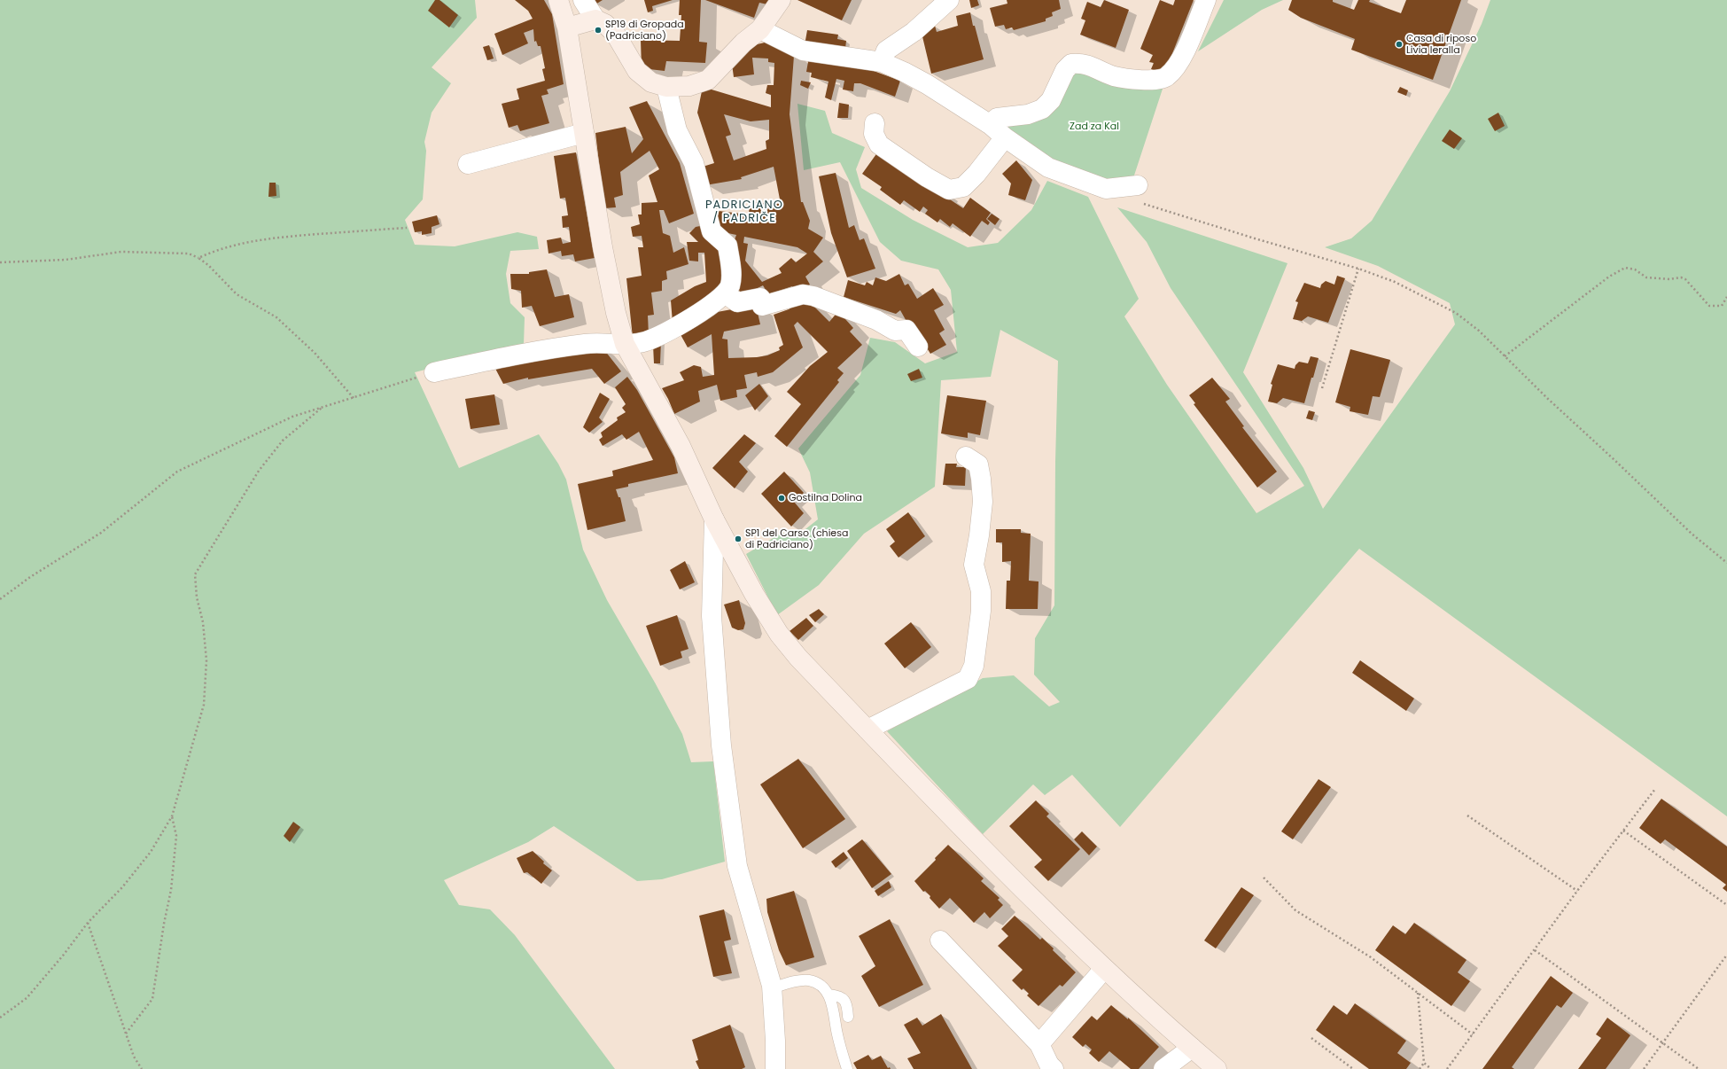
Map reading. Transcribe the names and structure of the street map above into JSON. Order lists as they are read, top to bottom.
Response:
{
  "districts": ["PADRICIANO / PADRIČE"],
  "parks": ["Zad za Kal"],
  "places": [
    "SP19 di Gropada (Padriciano)",
    "Casa di riposo Livia Ieralla",
    "Gostilna Dolina",
    "SP1 del Carso (chiesa di Padriciano)"
  ]
}
